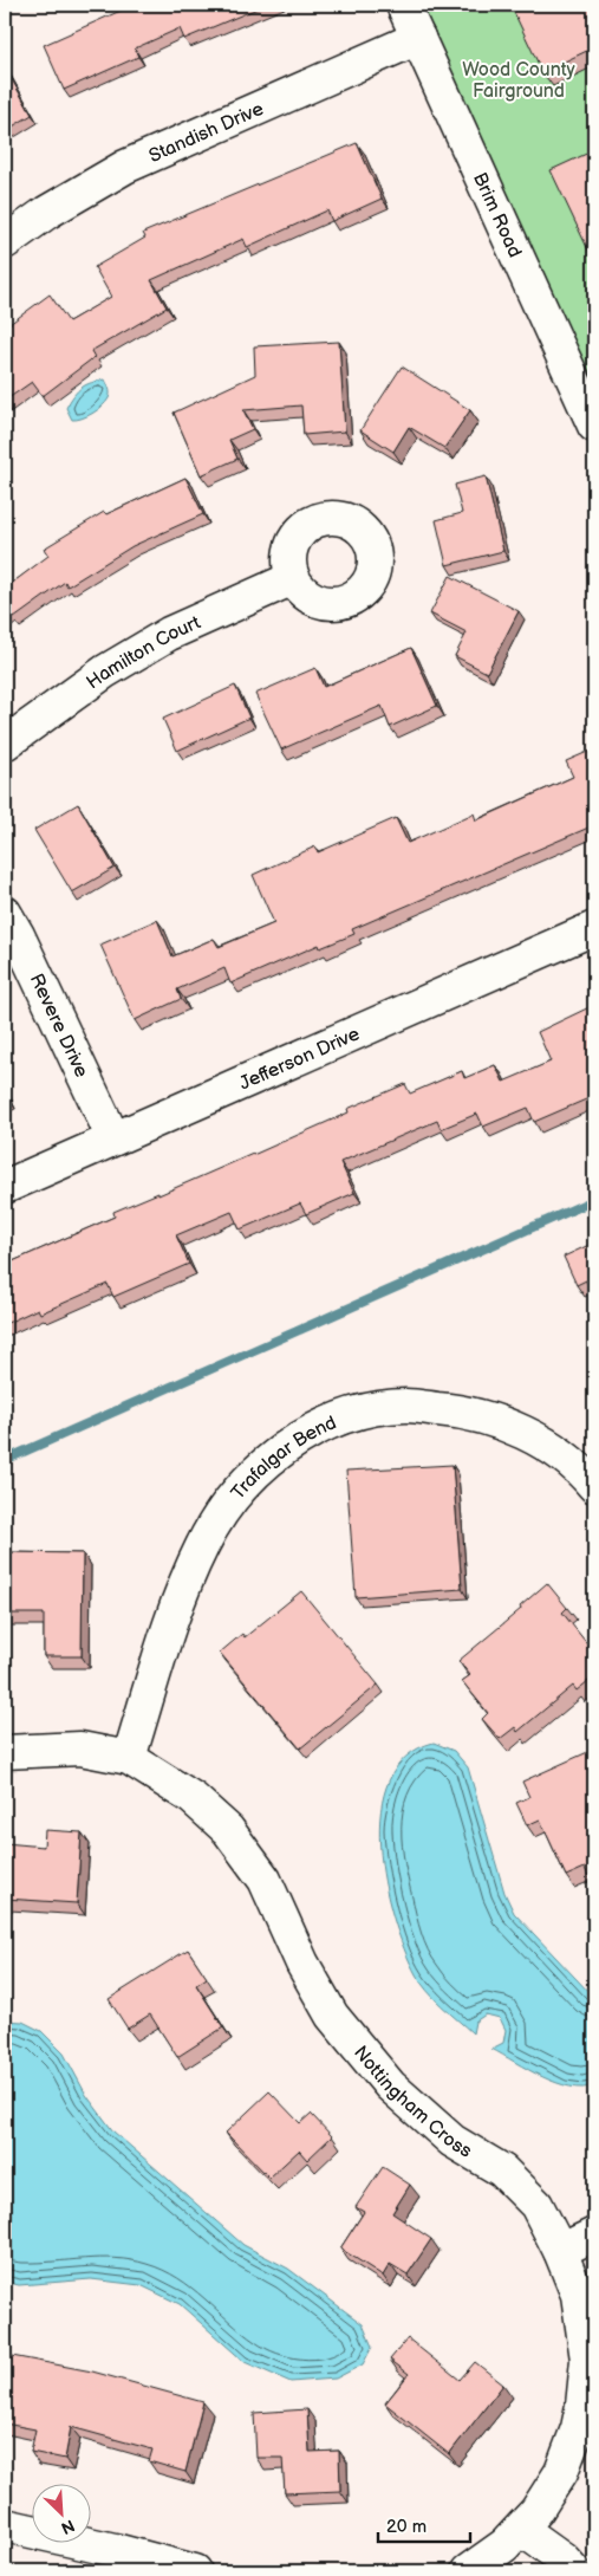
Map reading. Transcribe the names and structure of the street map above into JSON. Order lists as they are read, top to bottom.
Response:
{
  "streets": {
    "street": [
      "Standish Drive",
      "Brim Road",
      "Hamilton Court",
      "Revere Drive",
      "Jefferson Drive",
      "Trafalgar Bend",
      "Nottingham Cross"
    ]
  },
  "crossings": [
    ["Standish Drive", "Brim Road"],
    ["Revere Drive", "Jefferson Drive"],
    ["Trafalgar Bend", "Nottingham Cross"]
  ],
  "parks": ["Wood County Fairground"],
  "scale_bar": "20 m",
  "north": "bottom right"
}
